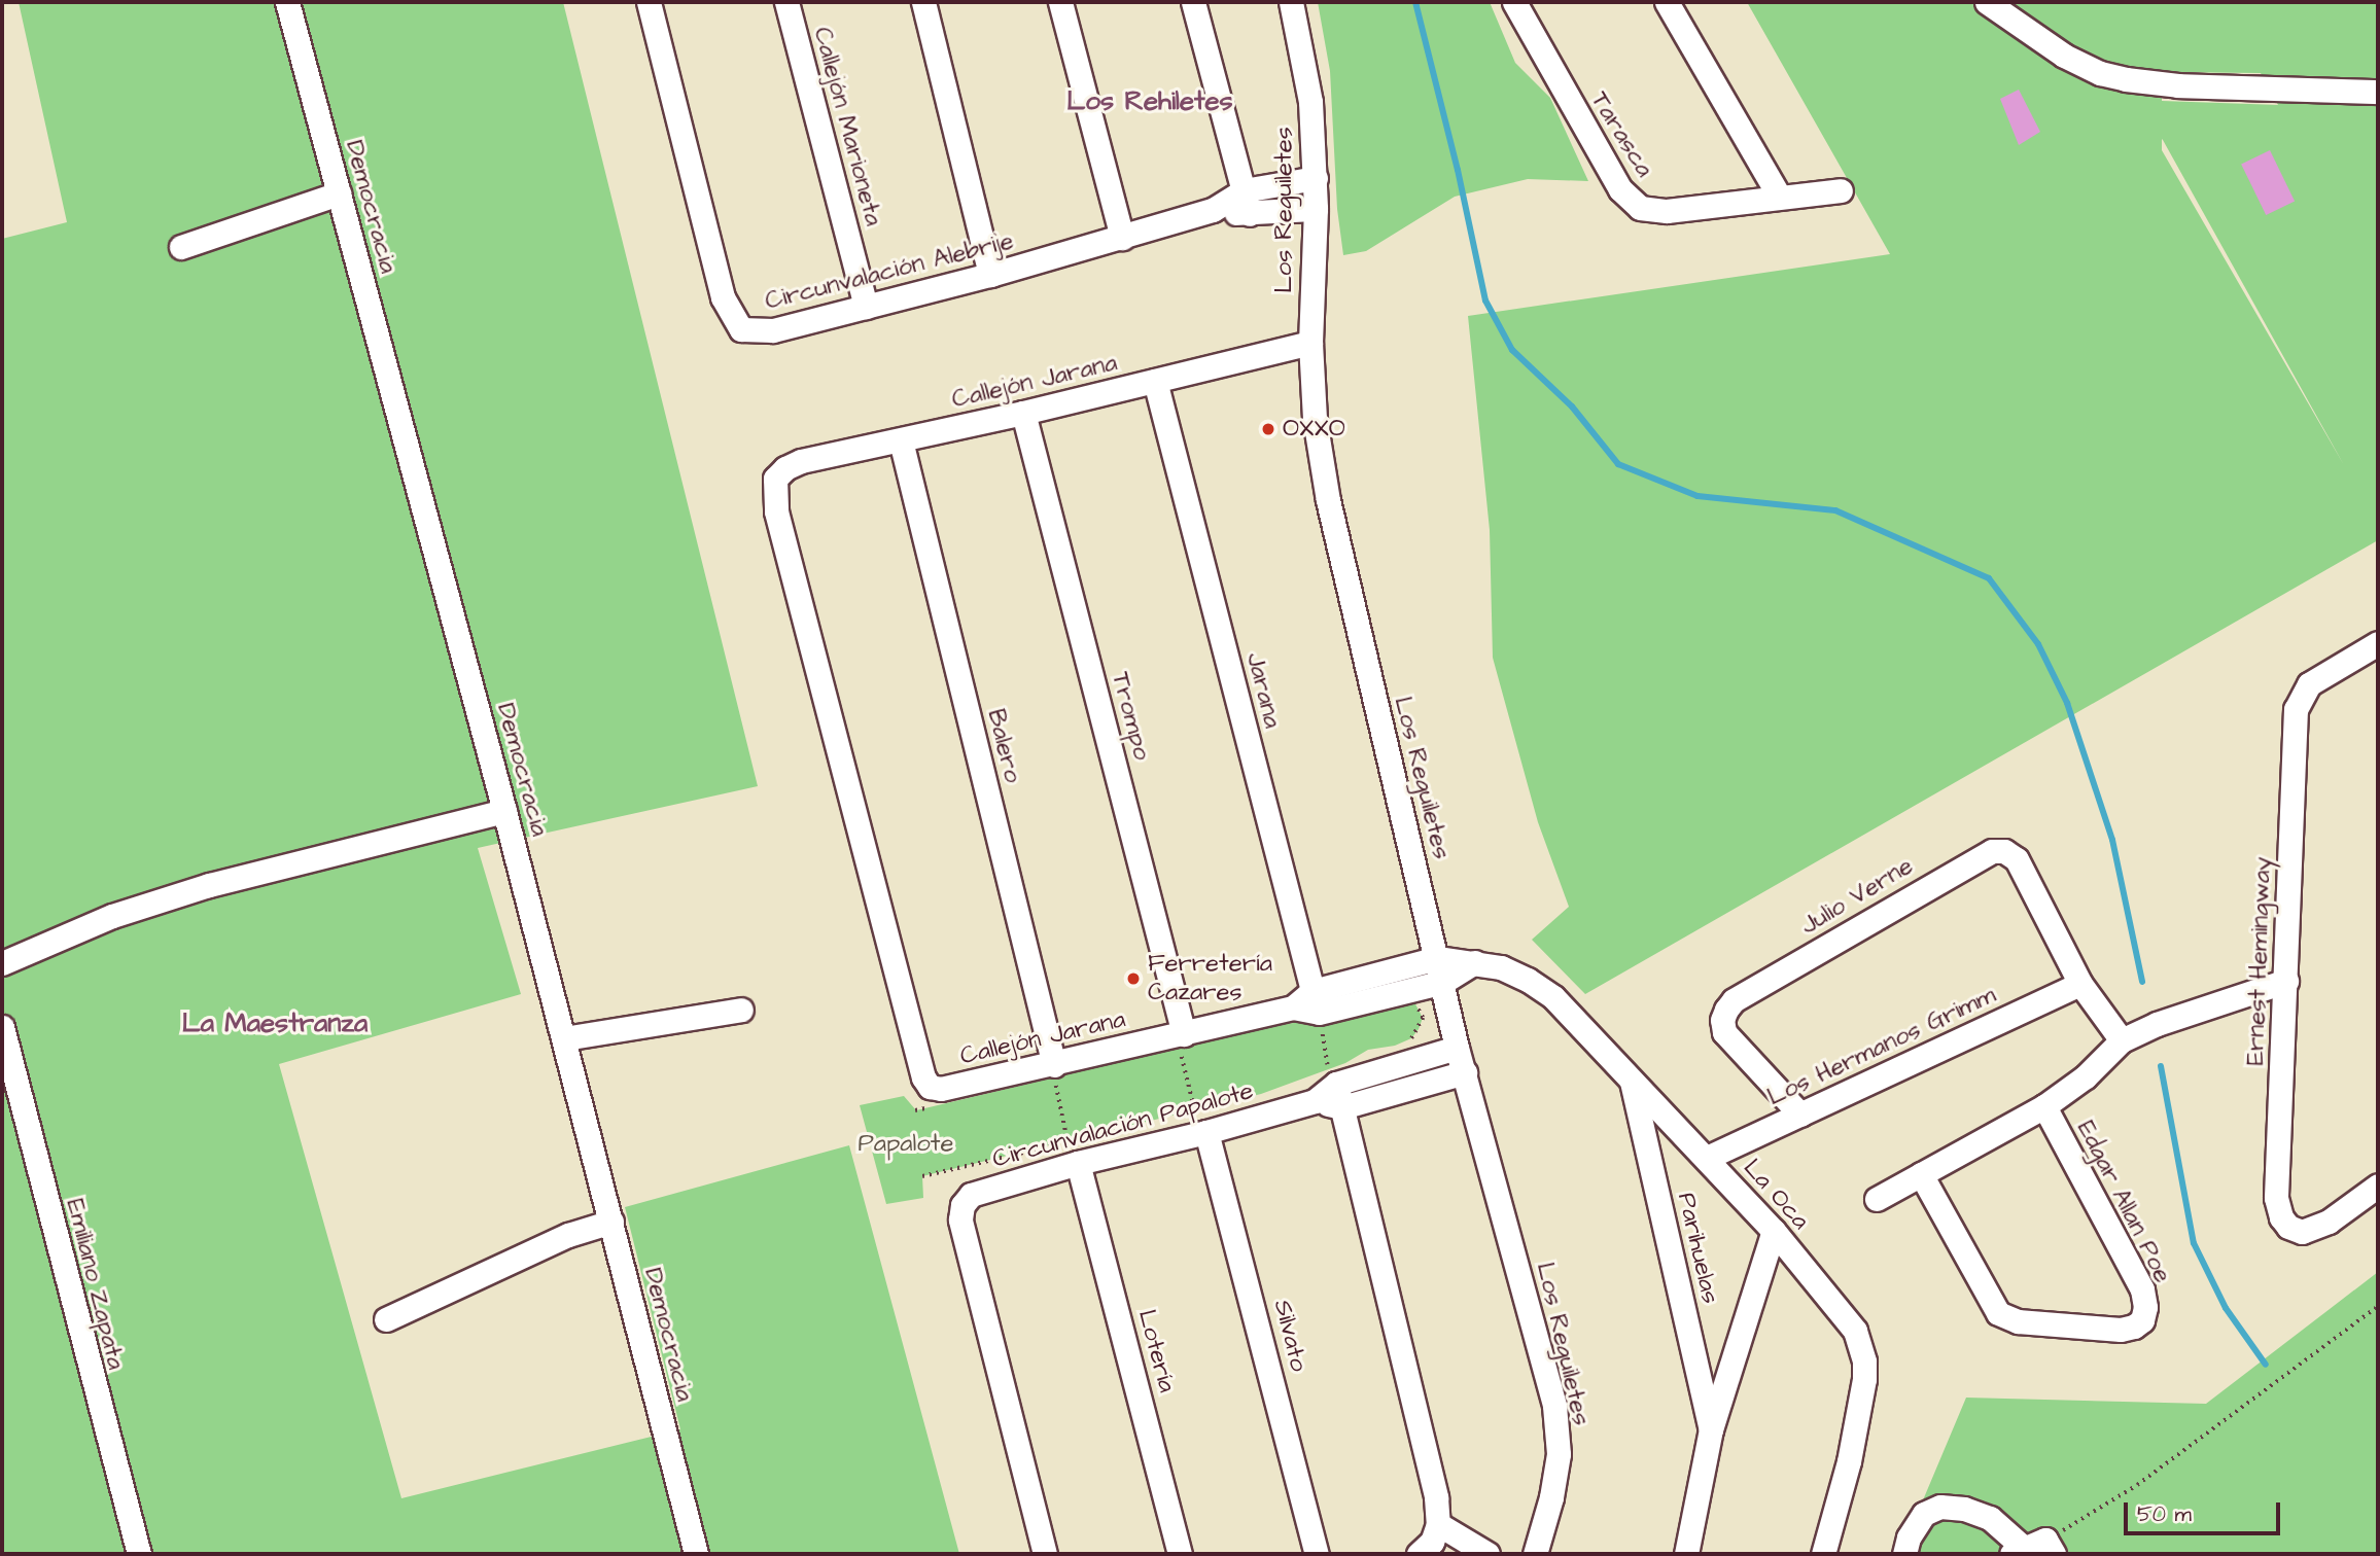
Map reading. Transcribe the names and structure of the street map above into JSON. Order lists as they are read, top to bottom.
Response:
{
  "streets": {
    "street": [
      "Callejón Marioneta",
      "Tarasca",
      "Democracia",
      "Los Reguiletes",
      "Circunvalación Alebrije",
      "Callejón Jarana",
      "Jarana",
      "Trompo",
      "Balero",
      "Julio Verne",
      "Ernest Hemingway",
      "Los Hermanos Grimm",
      "Circunvalación Papalote",
      "La Oca",
      "Edgar Allan Poe",
      "Parihuelas",
      "Emiliano Zapata",
      "Silvato",
      "Lotería"
    ]
  },
  "crossings": [
    ["Callejón Marioneta", "Circunvalación Alebrije"],
    ["Los Reguiletes", "Circunvalación Alebrije"],
    ["Los Reguiletes", "Callejón Jarana"],
    ["Los Reguiletes", "La Oca"],
    ["Callejón Jarana", "Jarana"],
    ["Callejón Jarana", "Trompo"],
    ["Callejón Jarana", "Balero"],
    ["Callejón Jarana", "La Oca"],
    ["Julio Verne", "Los Hermanos Grimm"],
    ["Los Hermanos Grimm", "La Oca"],
    ["Circunvalación Papalote", "Silvato"],
    ["Circunvalación Papalote", "Lotería"],
    ["La Oca", "Parihuelas"]
  ],
  "districts": ["Los Rehiletes", "La Maestranza"],
  "parks": ["Papalote"],
  "places": ["OXXO", "Ferretería Cazares"],
  "scale_bar": "50 m"
}
